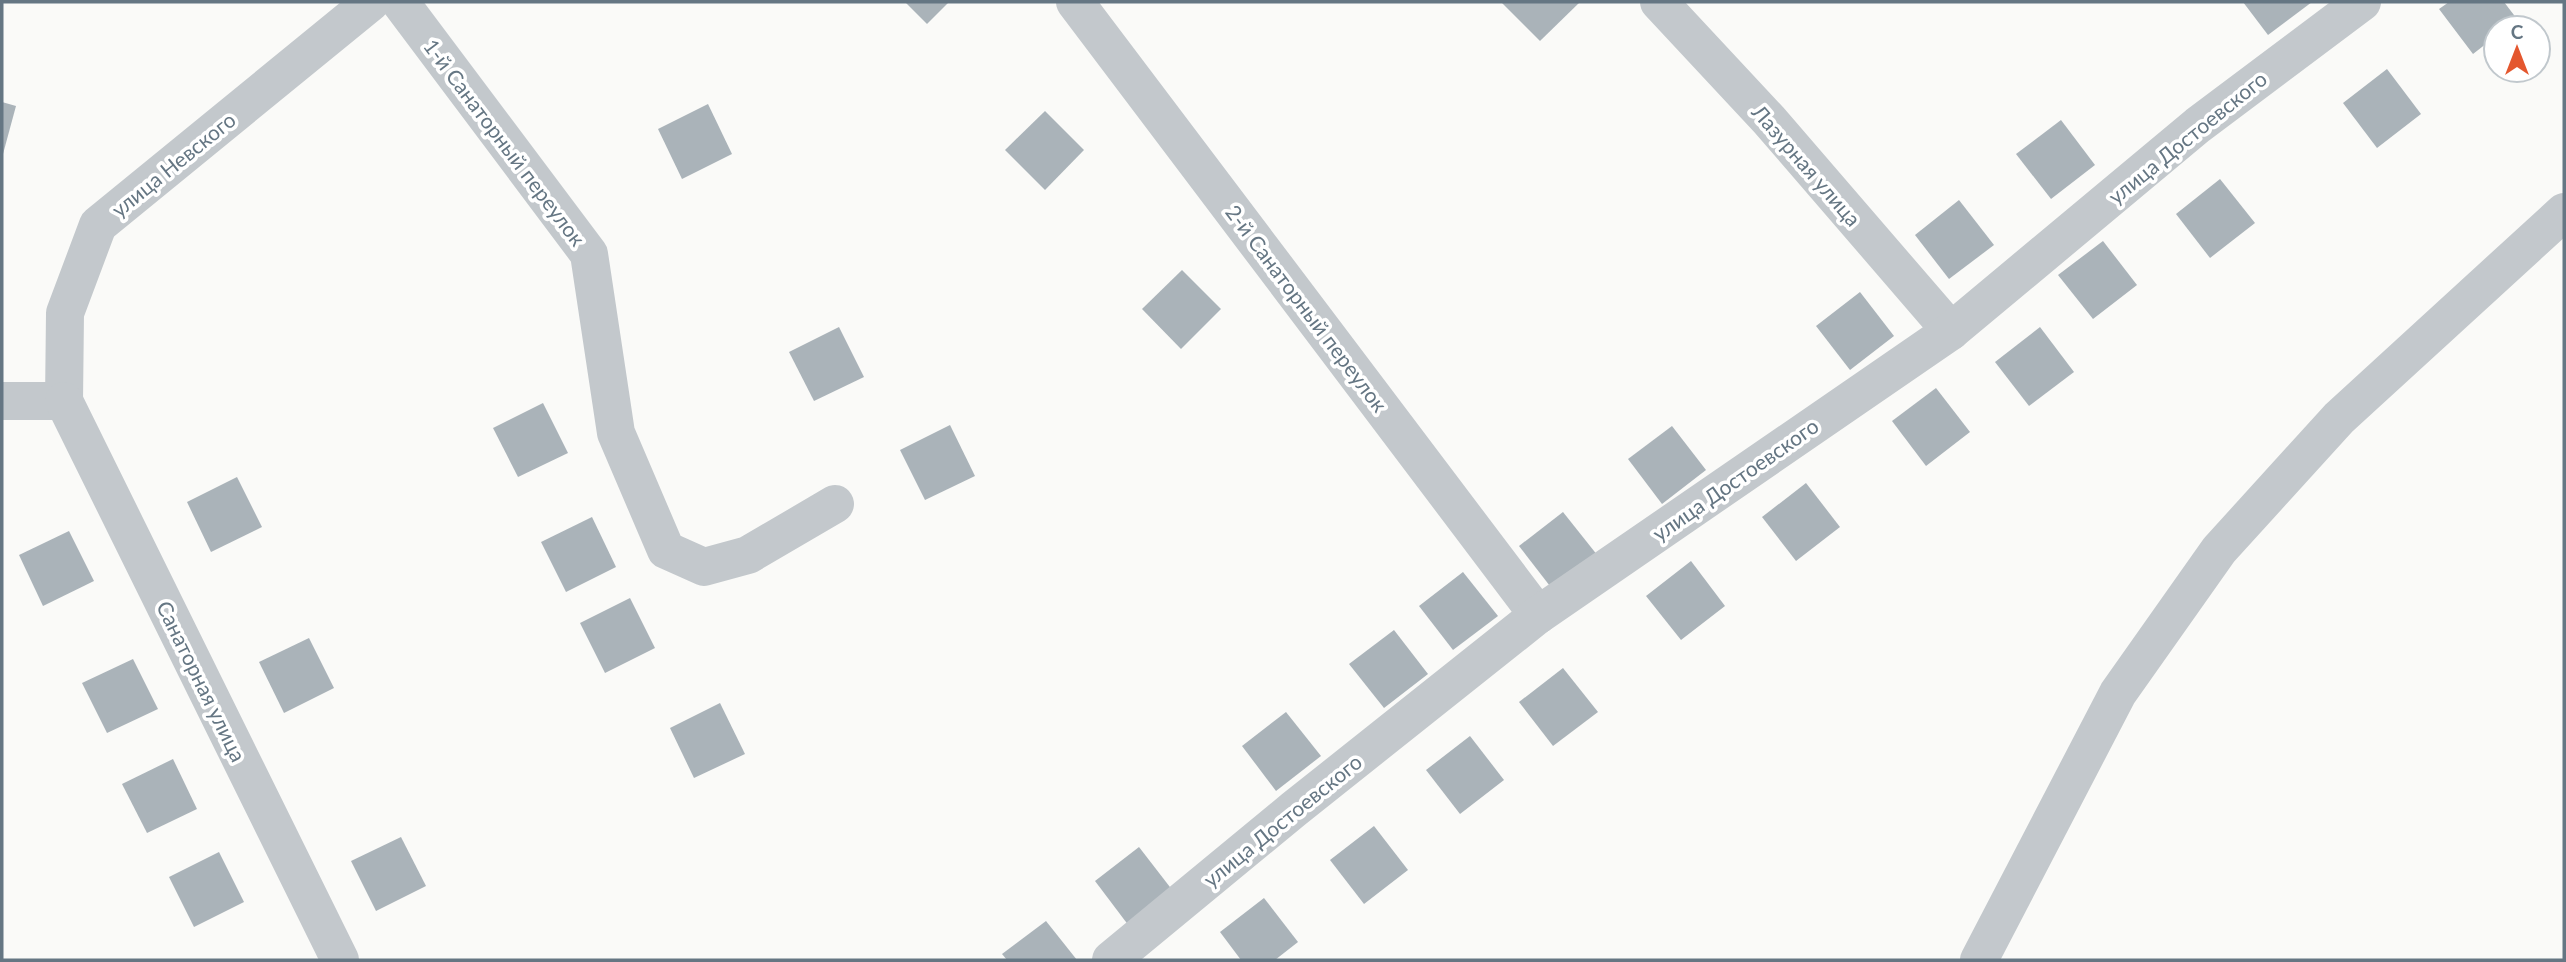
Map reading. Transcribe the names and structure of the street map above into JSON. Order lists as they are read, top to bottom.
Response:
{
  "streets": {
    "street": [
      "улица Достоевского",
      "1-й Санаторный переулок",
      "улица Невского",
      "Лазурная улица",
      "2-й Санаторный переулок",
      "Санаторная улица"
    ]
  },
  "crossings": [
    ["улица Достоевского", "Лазурная улица"],
    ["улица Достоевского", "2-й Санаторный переулок"],
    ["улица Невского", "Санаторная улица"]
  ],
  "north": "top"
}
